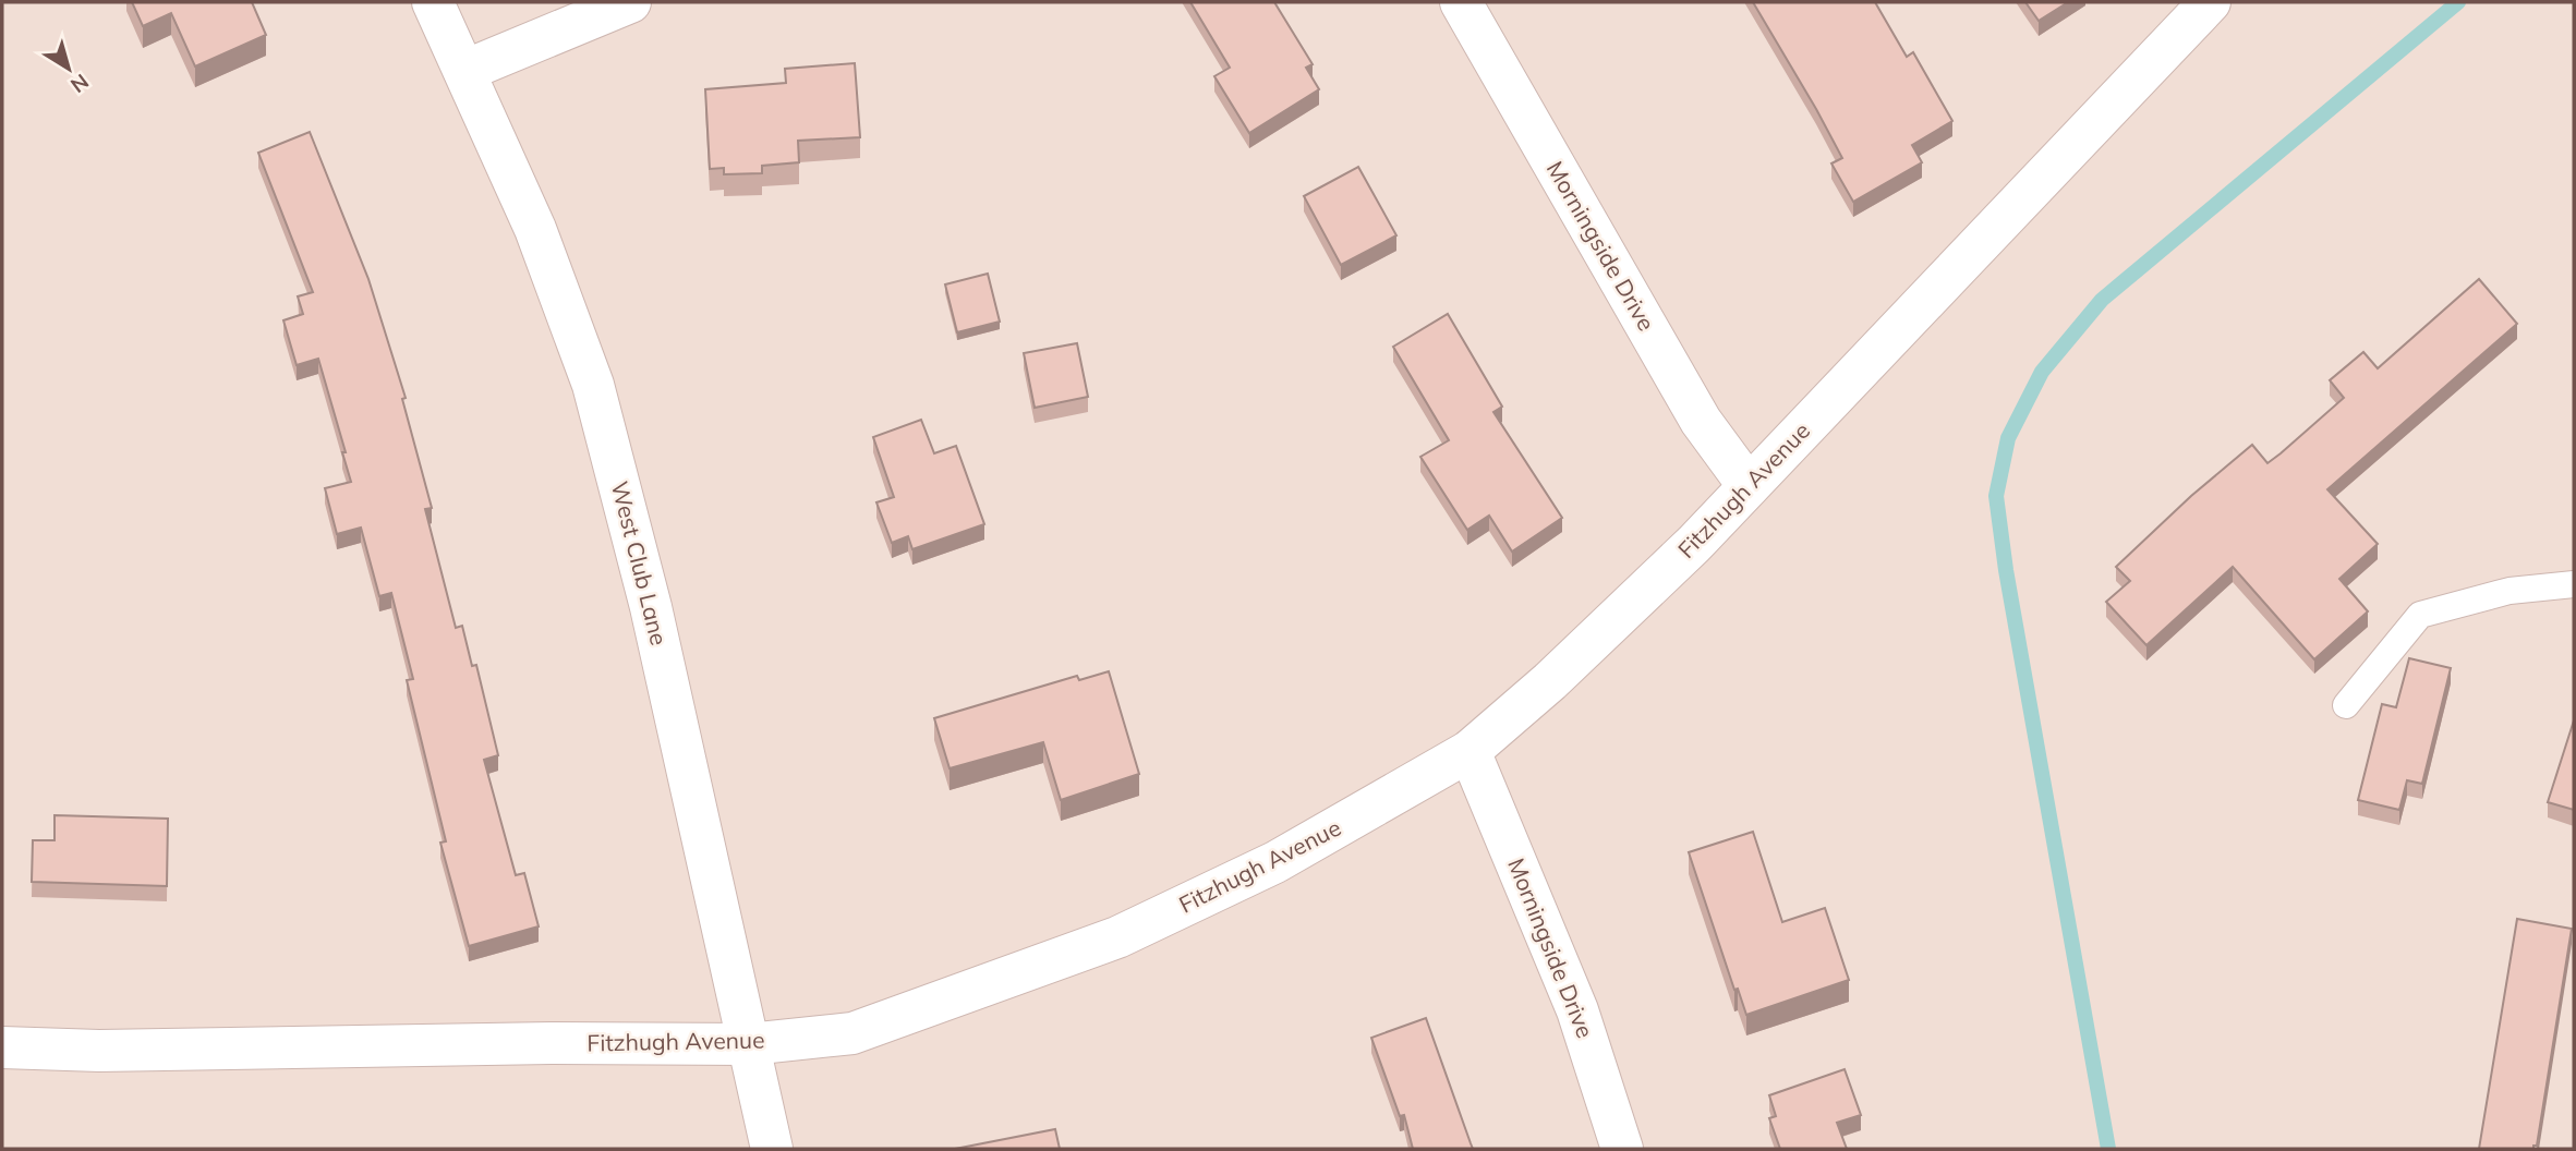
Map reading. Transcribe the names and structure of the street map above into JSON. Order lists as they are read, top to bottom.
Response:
{
  "streets": {
    "street": ["Morningside Drive", "Fitzhugh Avenue", "West Club Lane"]
  },
  "crossings": [
    ["Morningside Drive", "Fitzhugh Avenue"],
    ["Fitzhugh Avenue", "West Club Lane"]
  ],
  "north": "bottom right"
}
